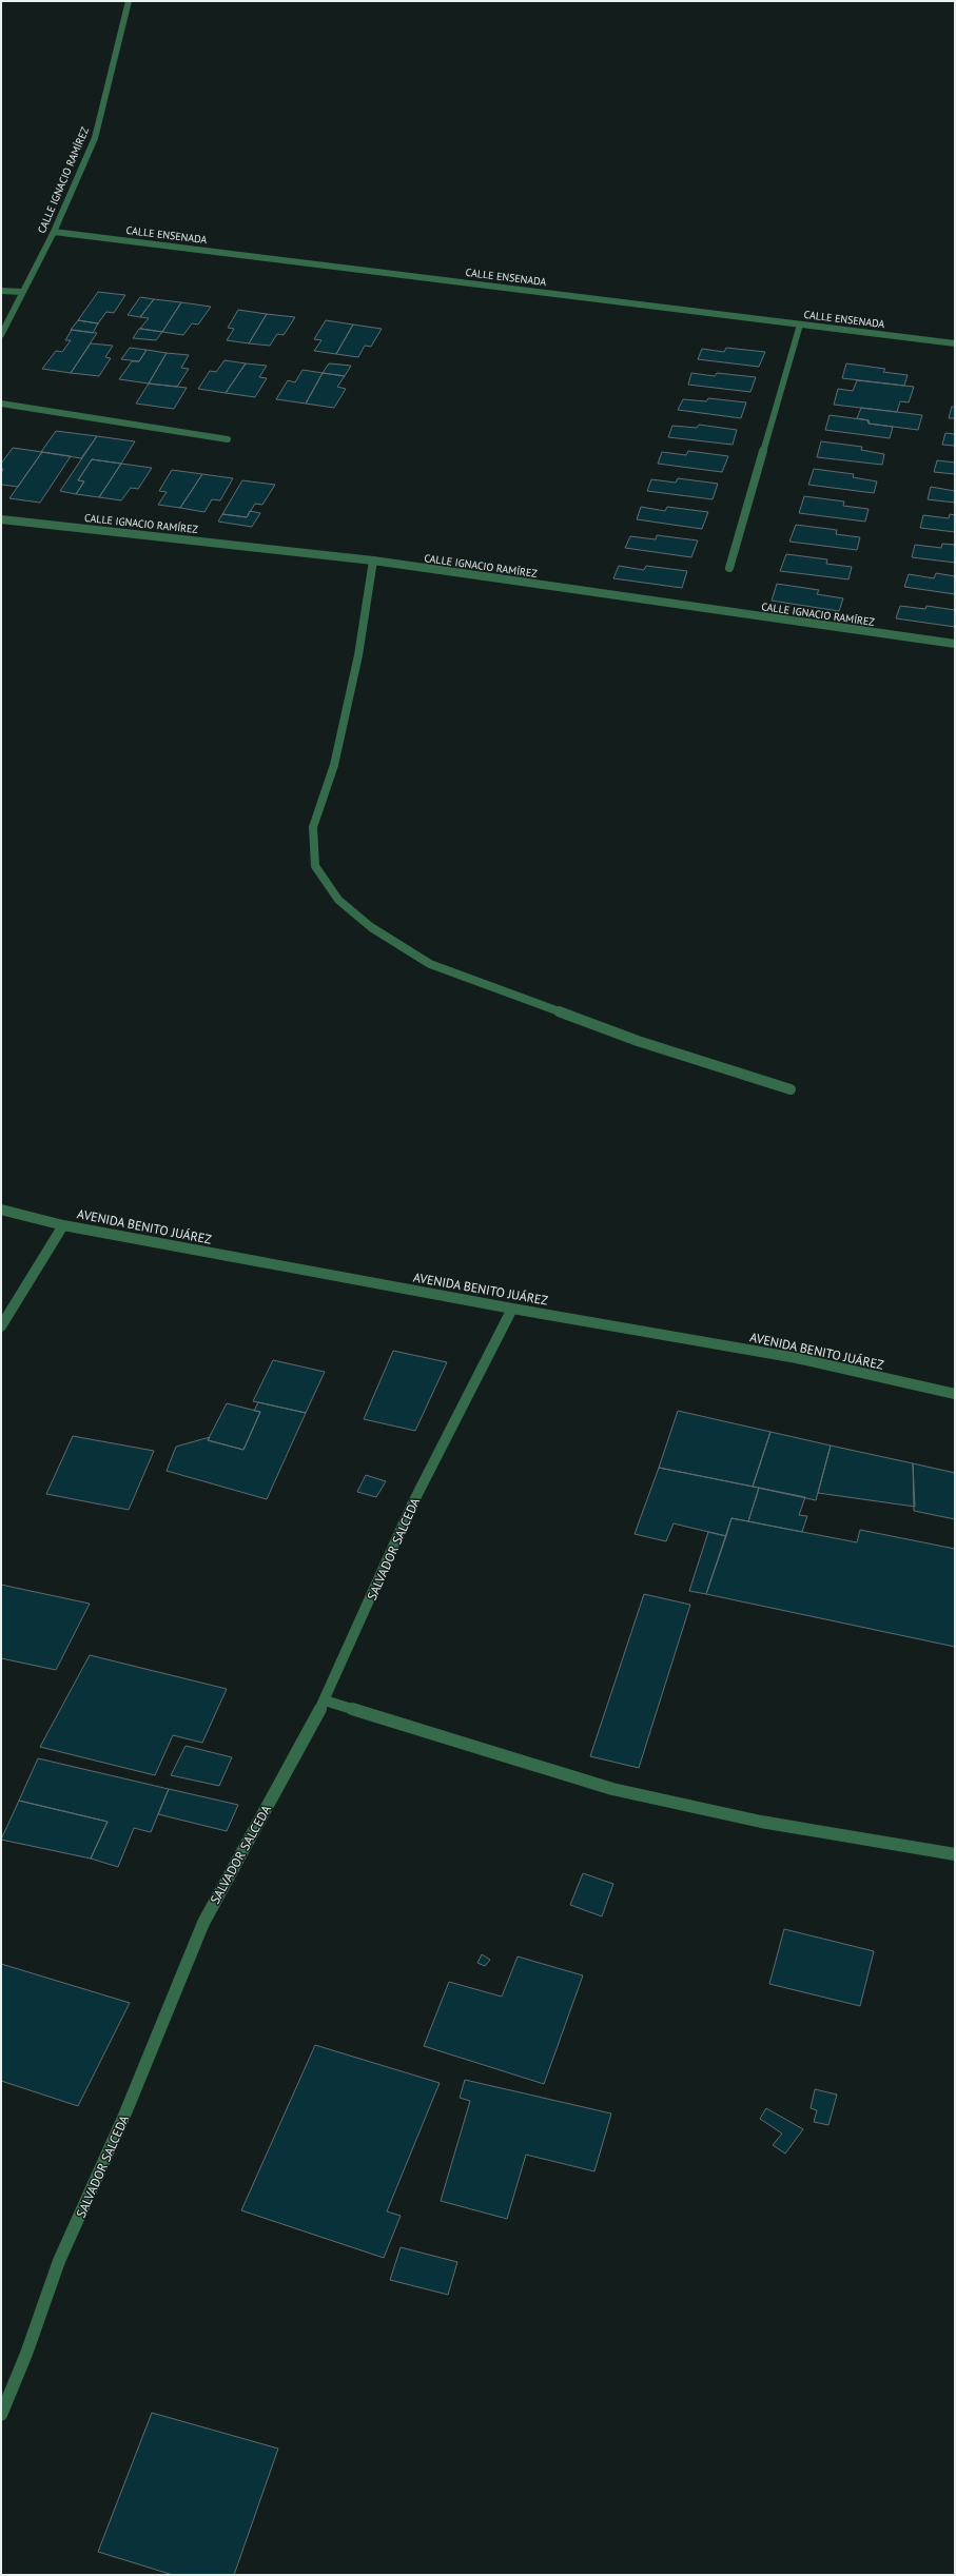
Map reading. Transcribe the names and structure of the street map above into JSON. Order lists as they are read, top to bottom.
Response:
{
  "streets": {
    "street": [
      "CALLE IGNACIO RAMÍREZ",
      "CALLE ENSENADA",
      "AVENIDA BENITO JUÁREZ",
      "SALVADOR SALCEDA"
    ]
  },
  "crossings": [
    ["CALLE IGNACIO RAMÍREZ", "CALLE ENSENADA"],
    ["AVENIDA BENITO JUÁREZ", "SALVADOR SALCEDA"]
  ]
}
